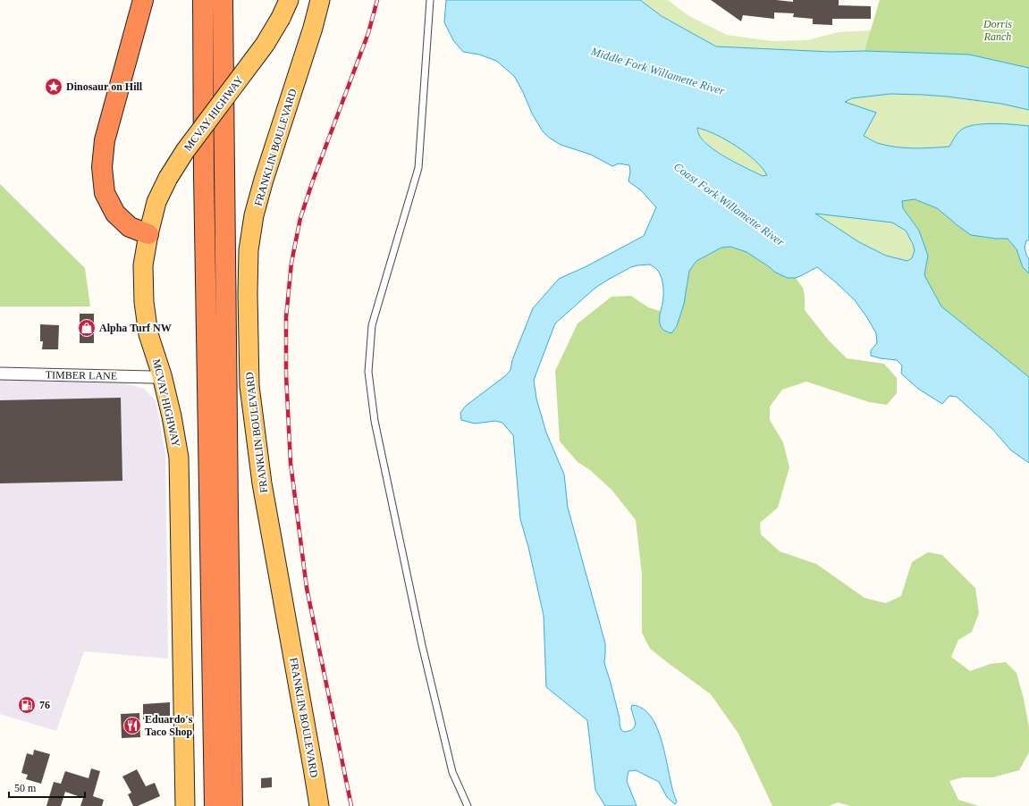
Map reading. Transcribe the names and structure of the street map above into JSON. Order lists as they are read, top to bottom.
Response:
{
  "streets": {
    "main road": ["MCVAY HIGHWAY", "FRANKLIN BOULEVARD"],
    "street": ["TIMBER LANE"]
  },
  "crossings": [
    ["MCVAY HIGHWAY", "TIMBER LANE"]
  ],
  "water": ["Middle Fork Willamette River", "Coast Fork Willamette River"],
  "parks": ["Dorris Ranch"],
  "places": {
    "place": ["Dinosaur on Hill"],
    "shop": ["Alpha Turf NW"],
    "fuel station": ["76"],
    "restaurant": ["Eduardo's Taco Shop"]
  },
  "scale_bar": "50 m"
}
